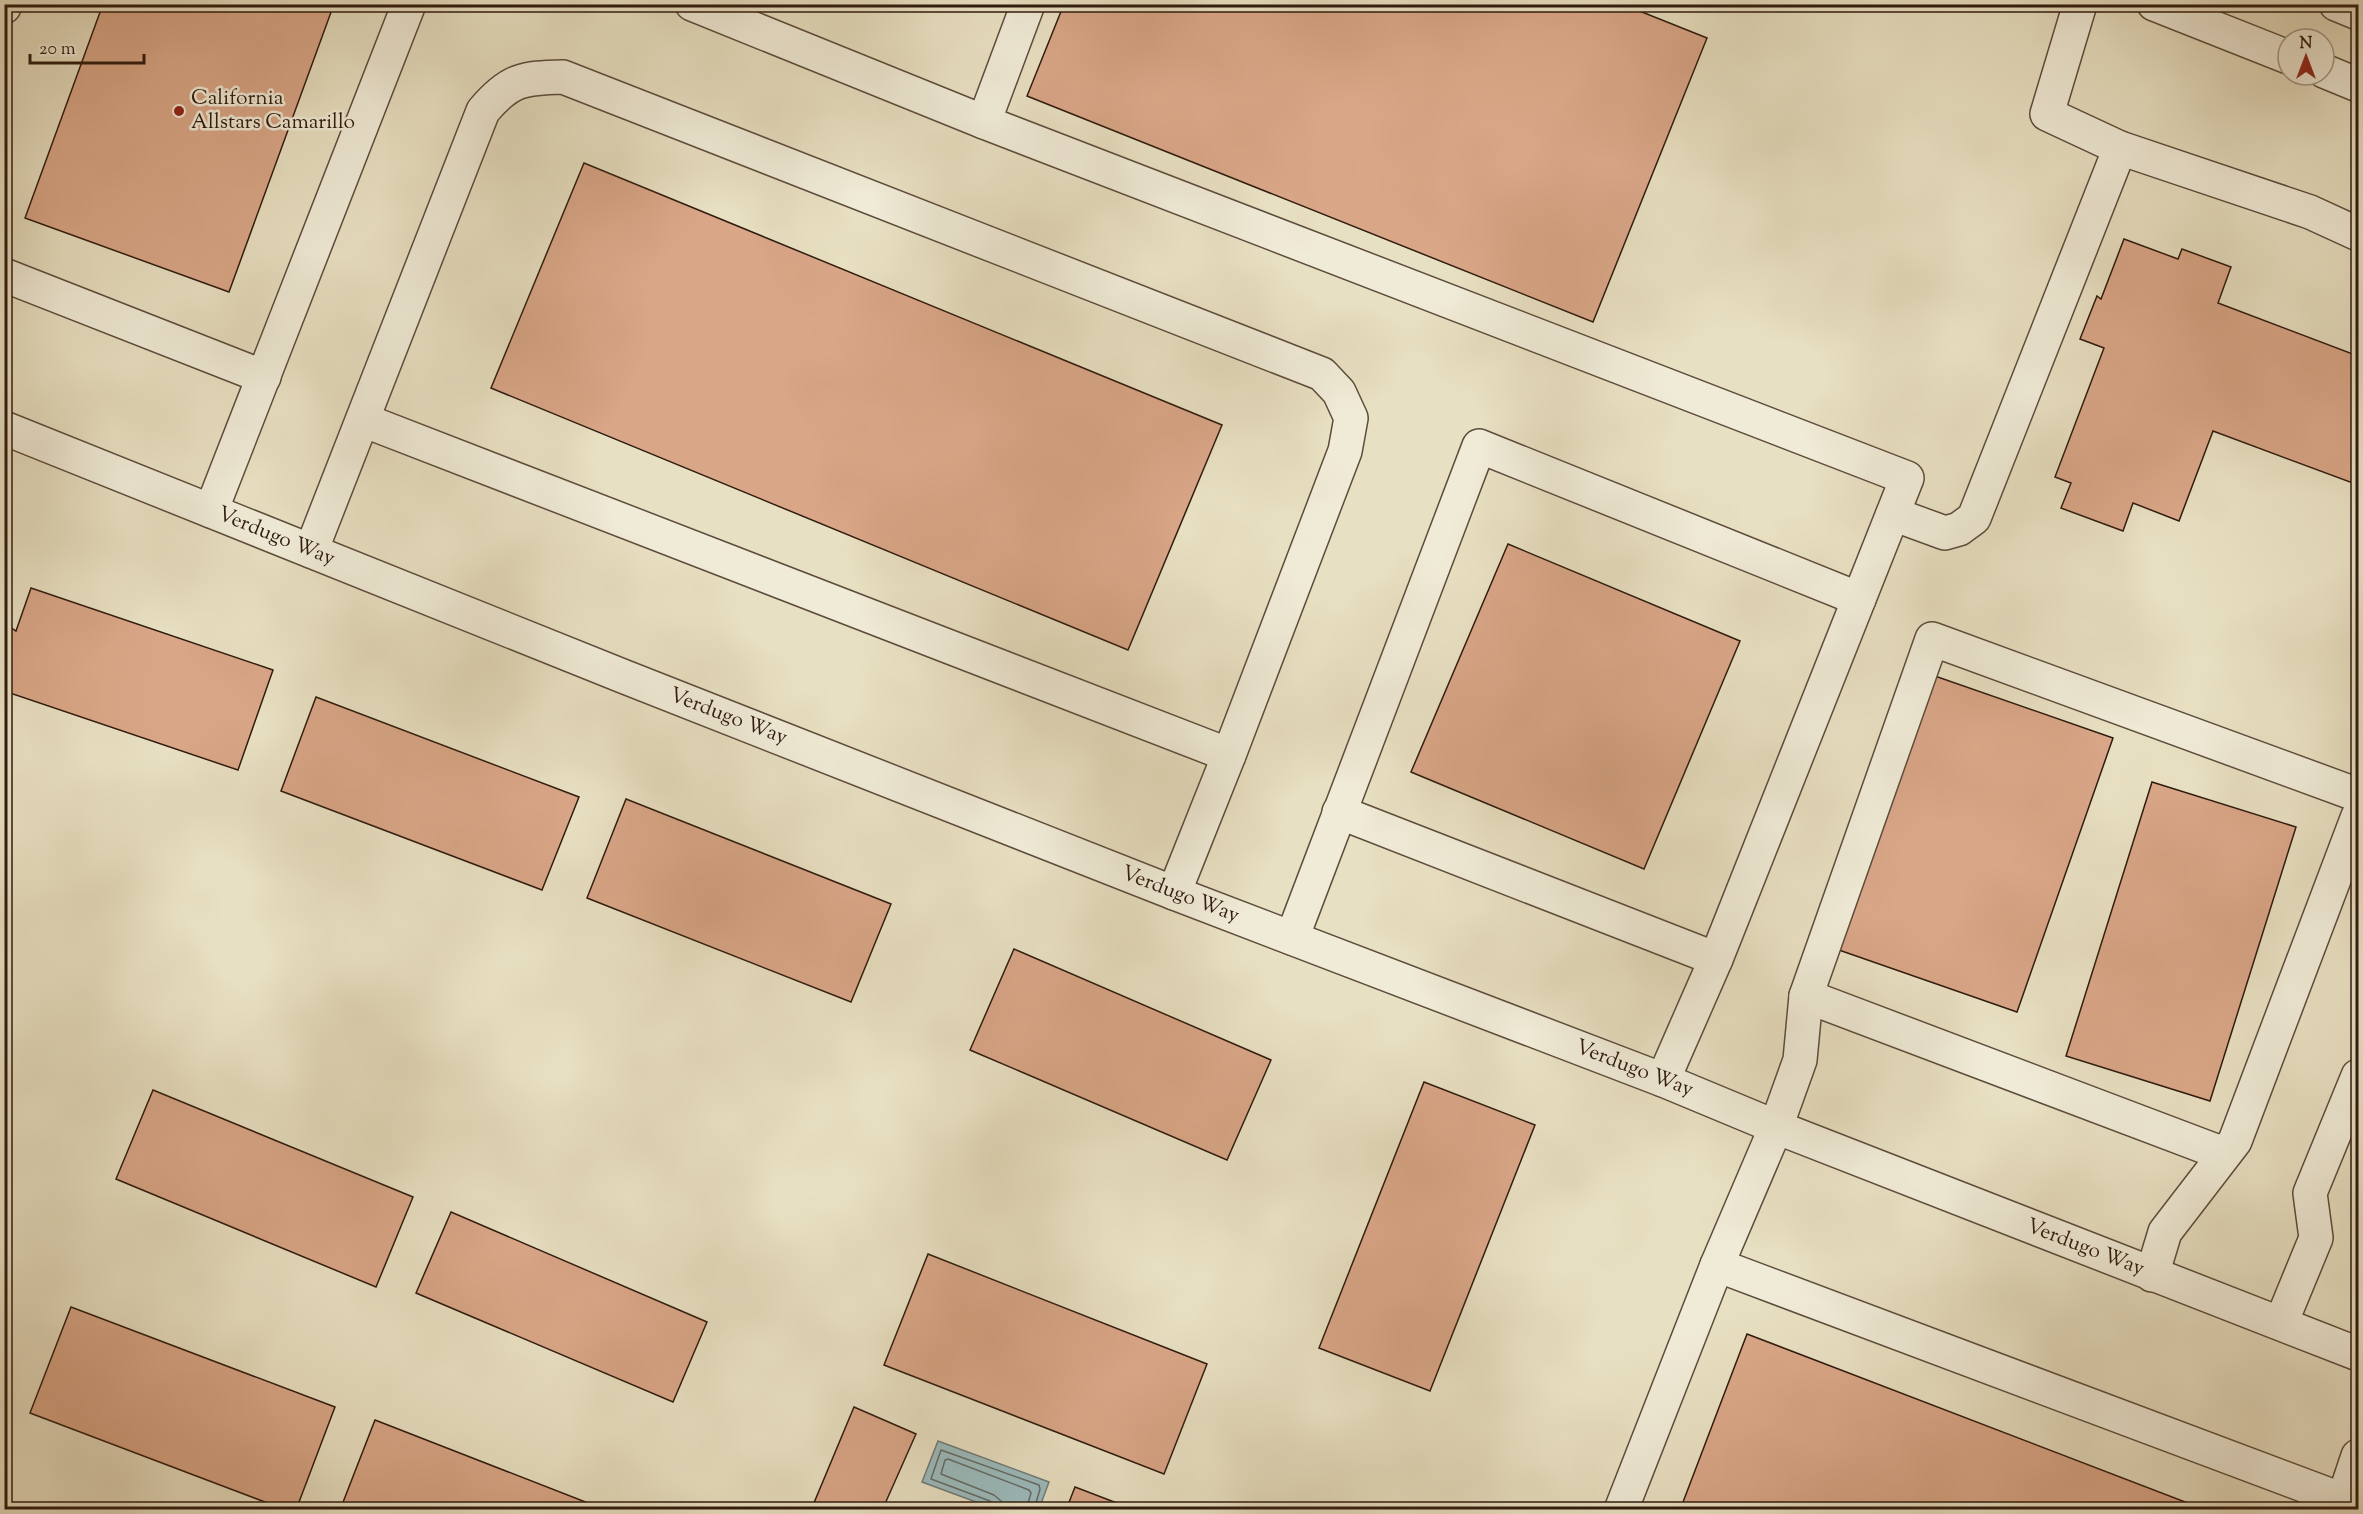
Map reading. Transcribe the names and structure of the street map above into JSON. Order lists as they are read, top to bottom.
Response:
{
  "streets": {
    "street": ["Verdugo Way"]
  },
  "places": ["California Allstars Camarillo"],
  "scale_bar": "20 m",
  "north": "top"
}
